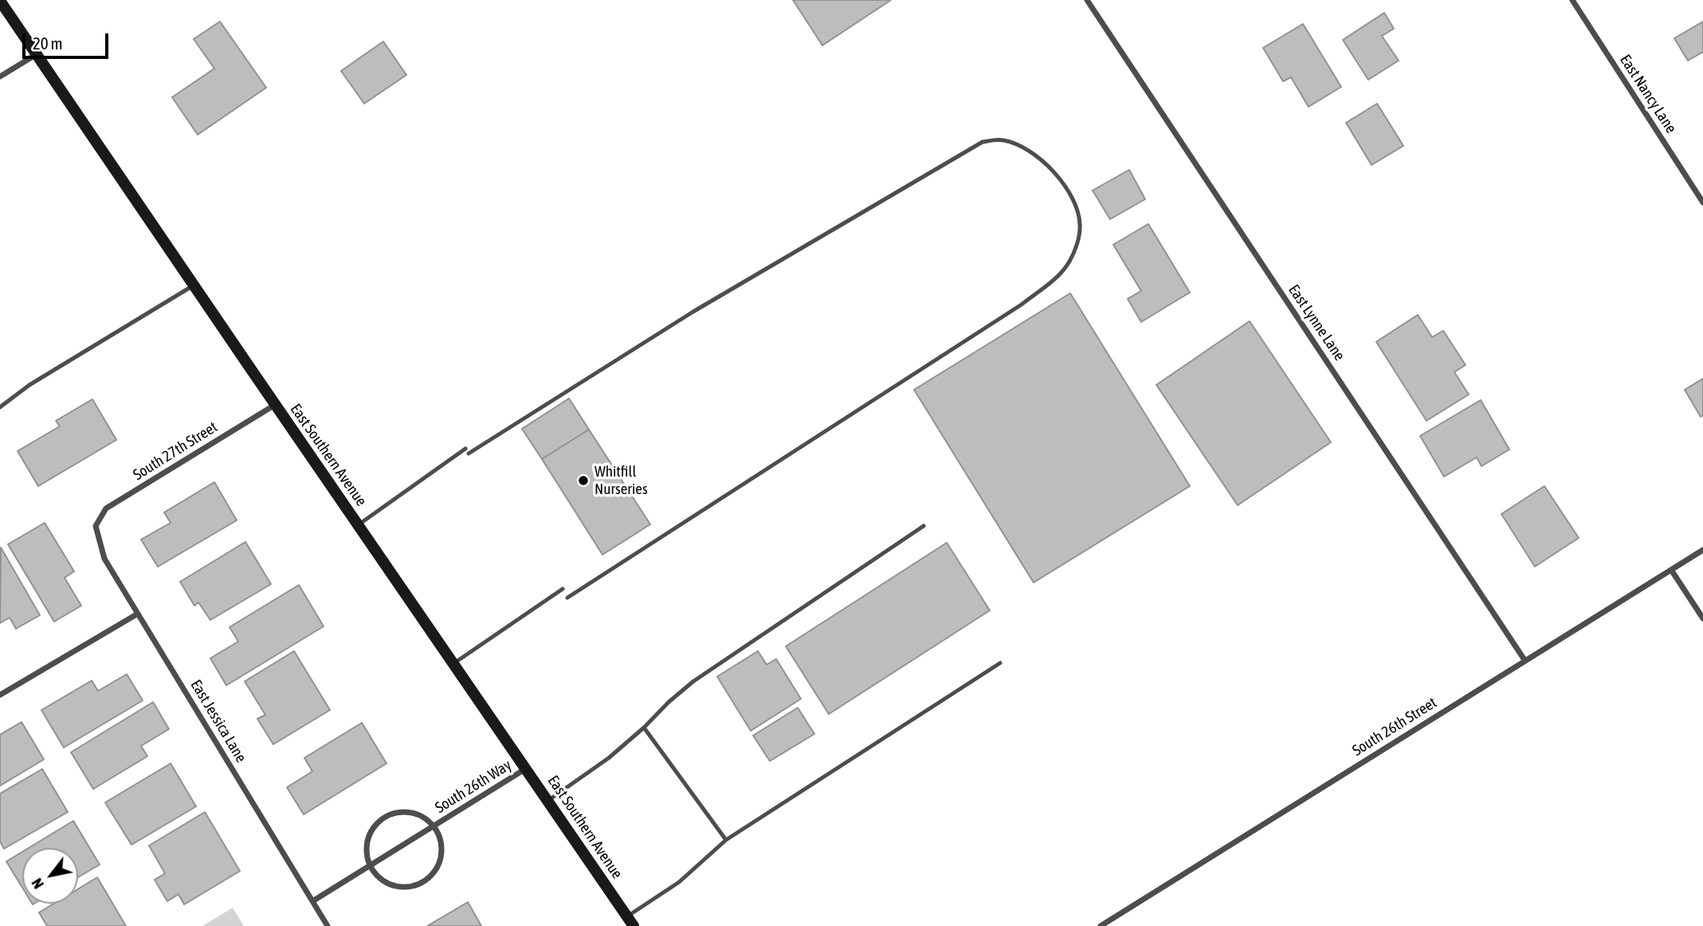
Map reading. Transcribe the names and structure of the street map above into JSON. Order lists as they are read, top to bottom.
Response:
{
  "streets": {
    "main road": ["East Southern Avenue"],
    "street": [
      "East Nancy Lane",
      "East Lynne Lane",
      "South 27th Street",
      "East Jessica Lane",
      "South 26th Street",
      "South 26th Way"
    ]
  },
  "crossings": [
    ["East Lynne Lane", "South 26th Street"],
    ["South 27th Street", "East Southern Avenue"],
    ["South 27th Street", "East Jessica Lane"],
    ["East Southern Avenue", "South 26th Way"],
    ["East Jessica Lane", "South 26th Way"]
  ],
  "places": ["Whitfill Nurseries"],
  "scale_bar": "20 m",
  "north": "bottom left"
}
